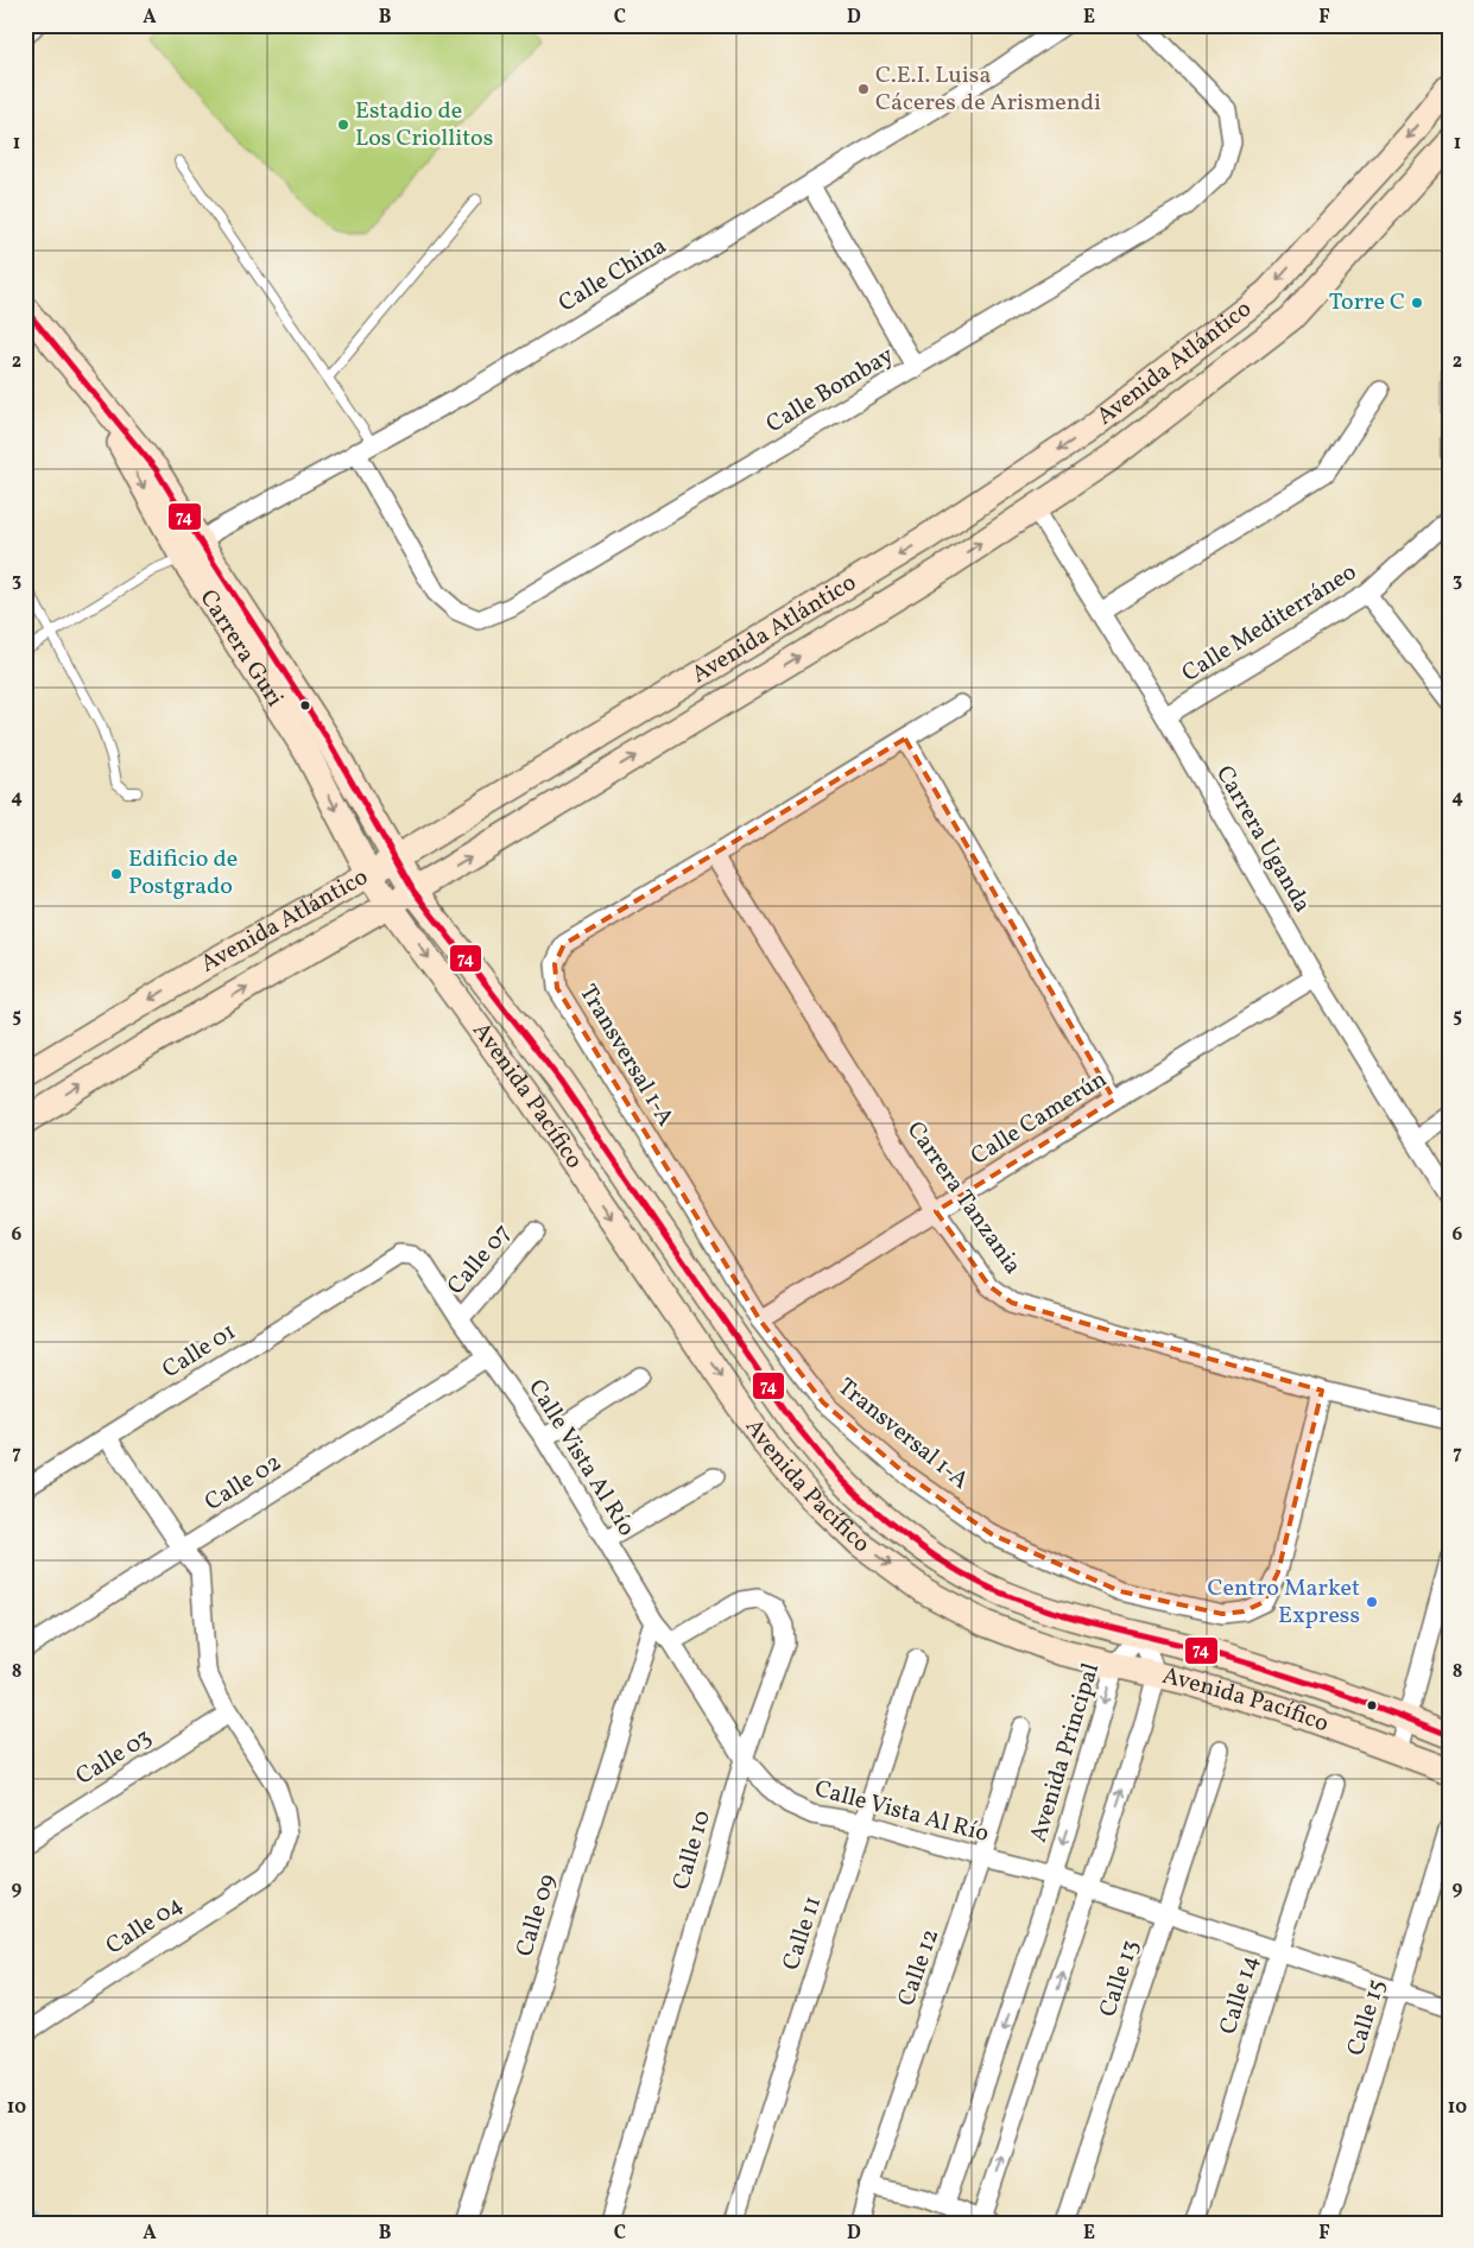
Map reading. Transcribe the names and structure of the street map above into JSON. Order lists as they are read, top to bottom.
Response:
{
  "streets": {
    "street": [
      "Calle China",
      "Avenida Atlántico",
      "Calle Bombay",
      "Calle Mediterráneo",
      "Carrera Guri",
      "Carrera Uganda",
      "Transversal 1-A",
      "Avenida Pacífico",
      "Calle Camerún",
      "Carrera Tanzania",
      "Calle 07",
      "Calle 01",
      "Calle Vista Al Río",
      "Calle 02",
      "Avenida Principal",
      "Calle 03",
      "Calle 10",
      "Calle 09",
      "Calle 04",
      "Calle 11",
      "Calle 12",
      "Calle 13",
      "Calle 14",
      "Calle 15"
    ]
  },
  "crossings": [
    ["Calle China", "Calle Bombay"],
    ["Calle China", "Carrera Guri"],
    ["Avenida Atlántico", "Carrera Guri"],
    ["Avenida Atlántico", "Carrera Uganda"],
    ["Avenida Atlántico", "Avenida Pacífico"],
    ["Calle Mediterráneo", "Carrera Uganda"],
    ["Carrera Guri", "Avenida Pacífico"],
    ["Carrera Uganda", "Calle Camerún"],
    ["Transversal 1-A", "Calle Camerún"],
    ["Transversal 1-A", "Carrera Tanzania"],
    ["Avenida Pacífico", "Avenida Principal"],
    ["Calle Camerún", "Carrera Tanzania"],
    ["Calle 07", "Calle Vista Al Río"],
    ["Calle 01", "Calle Vista Al Río"],
    ["Calle Vista Al Río", "Calle 02"],
    ["Calle Vista Al Río", "Avenida Principal"],
    ["Calle Vista Al Río", "Calle 10"],
    ["Calle Vista Al Río", "Calle 09"],
    ["Calle Vista Al Río", "Calle 11"],
    ["Calle Vista Al Río", "Calle 12"],
    ["Calle Vista Al Río", "Calle 13"],
    ["Calle Vista Al Río", "Calle 14"],
    ["Calle Vista Al Río", "Calle 15"],
    ["Calle 03", "Calle 04"]
  ],
  "places": [
    "C.E.I. Luisa Cáceres de Arismendi",
    "Estadio de Los Criollitos",
    "Torre C",
    "Edificio de Postgrado",
    "Centro Market Express"
  ],
  "lines": ["transit line 74"],
  "grid": {
    "columns": [
      "A",
      "B",
      "C",
      "D",
      "E",
      "F"
    ],
    "rows": [
      "1",
      "2",
      "3",
      "4",
      "5",
      "6",
      "7",
      "8",
      "9",
      "10"
    ]
  }
}
